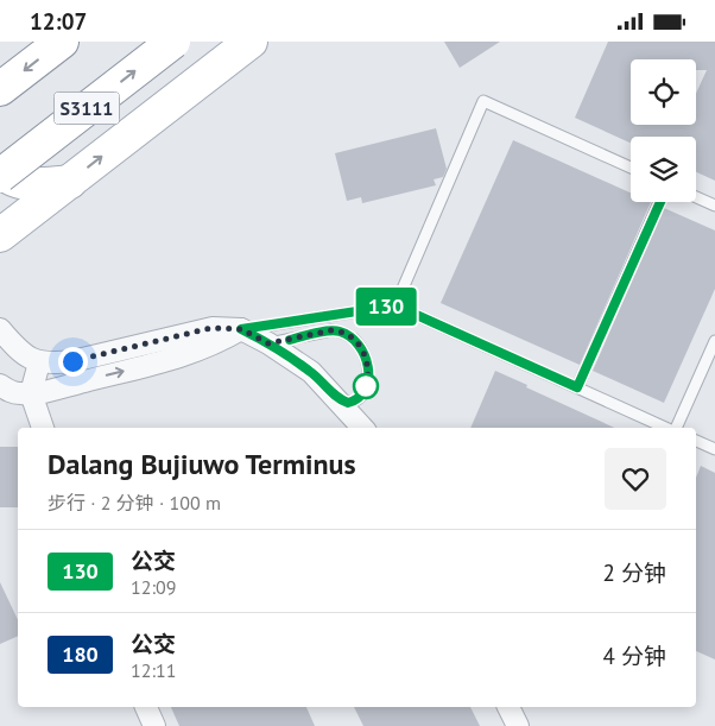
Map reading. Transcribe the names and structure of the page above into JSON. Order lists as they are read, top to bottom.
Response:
{
  "streets": {
    "main road": ["S3111"]
  },
  "lines": ["bus line 130"],
  "page": {
    "status": "12:07",
    "on_map": "130",
    "heading": ["Dalang Bujiuwo Terminus", "步行 · 2 分钟 · 100 m"],
    "list": [
      {
        "mark": "130",
        "name": "公交",
        "note": "12:09",
        "value": "2 分钟"
      },
      {
        "mark": "180",
        "name": "公交",
        "note": "12:11",
        "value": "4 分钟"
      }
    ]
  }
}
